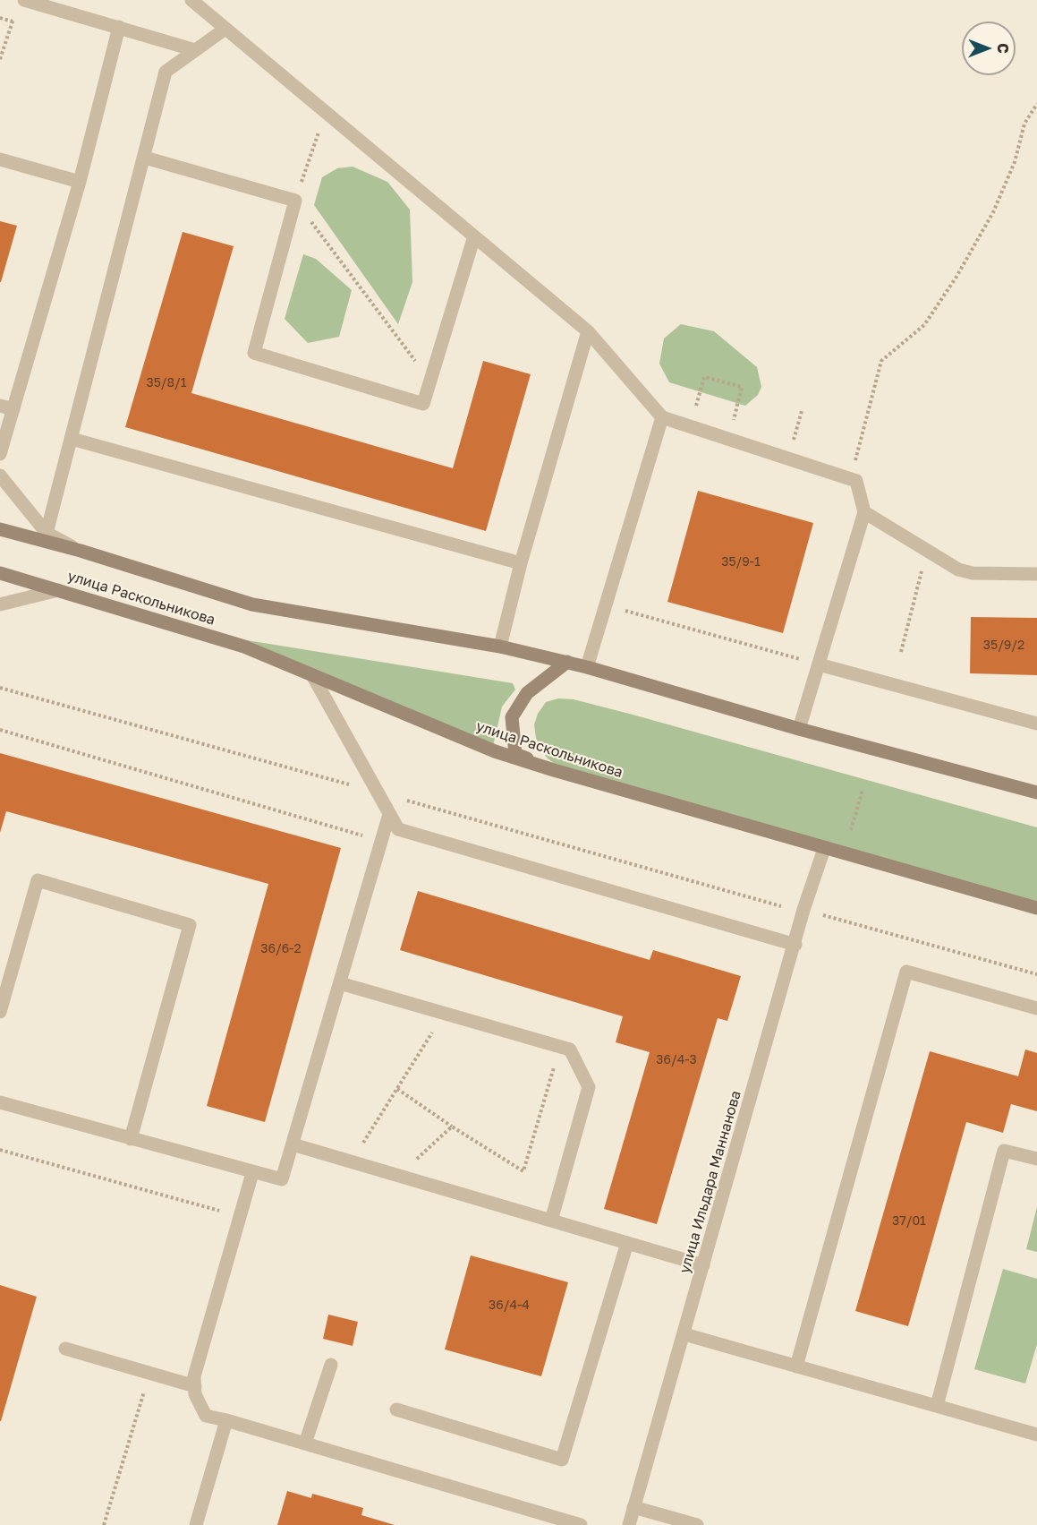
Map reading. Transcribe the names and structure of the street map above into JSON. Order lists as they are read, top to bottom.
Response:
{
  "streets": {
    "street": ["улица Раскольникова", "улица Ильдара Маннанова"]
  },
  "crossings": [
    ["улица Раскольникова", "улица Ильдара Маннанова"]
  ],
  "house_numbers": [
    "35/8/1",
    "35/9-1",
    "35/9/2",
    "36/6-2",
    "36/4-3",
    "37/01",
    "36/4-4"
  ],
  "north": "right"
}
